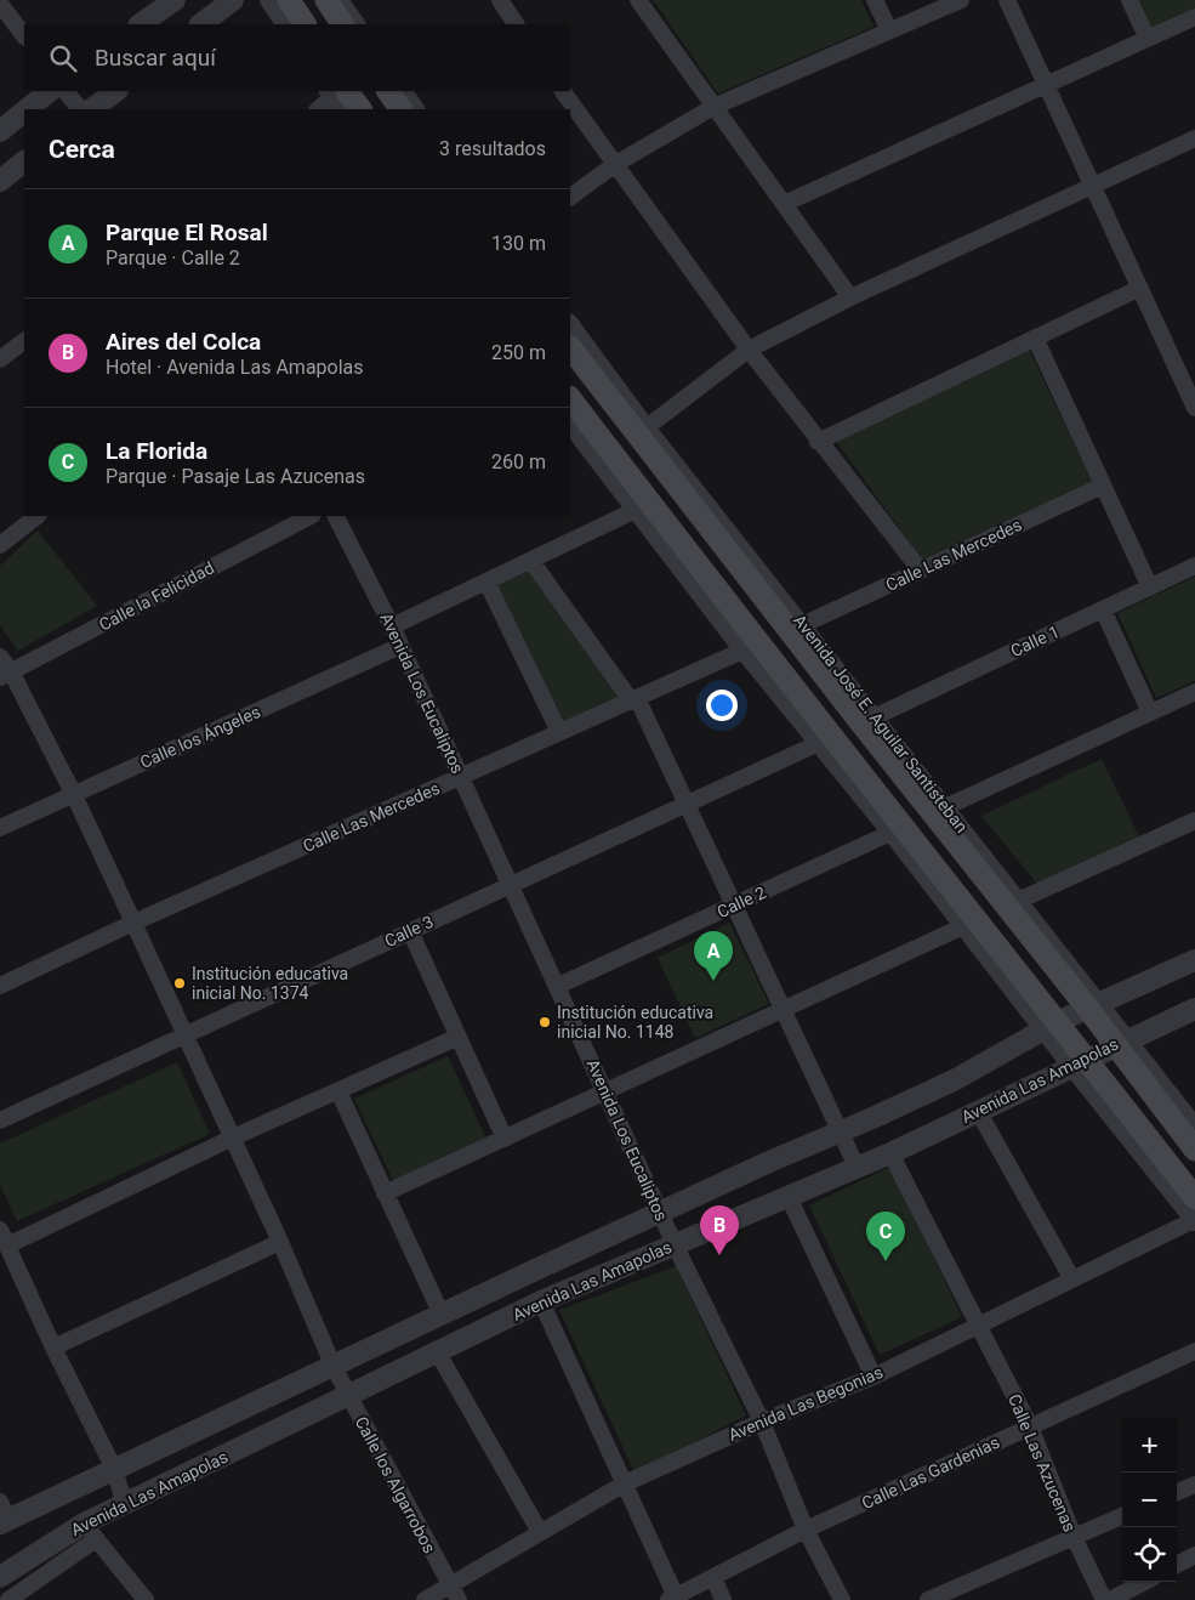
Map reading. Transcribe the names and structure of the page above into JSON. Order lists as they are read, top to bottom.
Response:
{
  "streets": {
    "main road": ["Avenida José E. Aguilar Santisteban"],
    "street": [
      "Calle Las Mercedes",
      "Calle la Felicidad",
      "Calle 1",
      "Avenida Los Eucaliptos",
      "Calle los Ángeles",
      "Calle 2",
      "Calle 3",
      "Avenida Las Amapolas",
      "Avenida Las Begonias",
      "Calle Las Azucenas",
      "Calle Las Gardenias",
      "Calle los Algarrobos"
    ]
  },
  "crossings": [
    ["Calle Las Mercedes", "Avenida Los Eucaliptos"],
    ["Calle Las Mercedes", "Avenida José E. Aguilar Santisteban"],
    ["Calle Las Mercedes", "Calle los Algarrobos"],
    ["Calle la Felicidad", "Calle los Algarrobos"],
    ["Calle 1", "Avenida José E. Aguilar Santisteban"],
    ["Avenida Los Eucaliptos", "Calle los Ángeles"],
    ["Avenida Los Eucaliptos", "Calle 2"],
    ["Avenida Los Eucaliptos", "Calle 3"],
    ["Avenida Los Eucaliptos", "Avenida Las Amapolas"],
    ["Avenida Los Eucaliptos", "Avenida Las Begonias"],
    ["Avenida Los Eucaliptos", "Calle Las Gardenias"],
    ["Avenida José E. Aguilar Santisteban", "Avenida Las Amapolas"],
    ["Calle los Ángeles", "Calle los Algarrobos"],
    ["Calle 3", "Calle los Algarrobos"],
    ["Avenida Las Amapolas", "Calle Las Azucenas"],
    ["Avenida Las Amapolas", "Calle los Algarrobos"],
    ["Avenida Las Begonias", "Calle Las Azucenas"],
    ["Avenida Las Begonias", "Calle los Algarrobos"],
    ["Calle Las Azucenas", "Calle Las Gardenias"]
  ],
  "places": ["Institución educativa inicial No. 1374", "Institución educativa inicial No. 1148"],
  "page": {
    "search": "Buscar aquí",
    "heading": ["Cerca", "3 resultados"],
    "list": [
      {
        "mark": "A",
        "name": "Parque El Rosal",
        "note": "Parque · Calle 2",
        "value": "130 m"
      },
      {
        "mark": "B",
        "name": "Aires del Colca",
        "note": "Hotel · Avenida Las Amapolas",
        "value": "250 m"
      },
      {
        "mark": "C",
        "name": "La Florida",
        "note": "Parque · Pasaje Las Azucenas",
        "value": "260 m"
      }
    ],
    "pins": ["A", "B", "C"],
    "map_buttons": ["+", "−"]
  }
}
